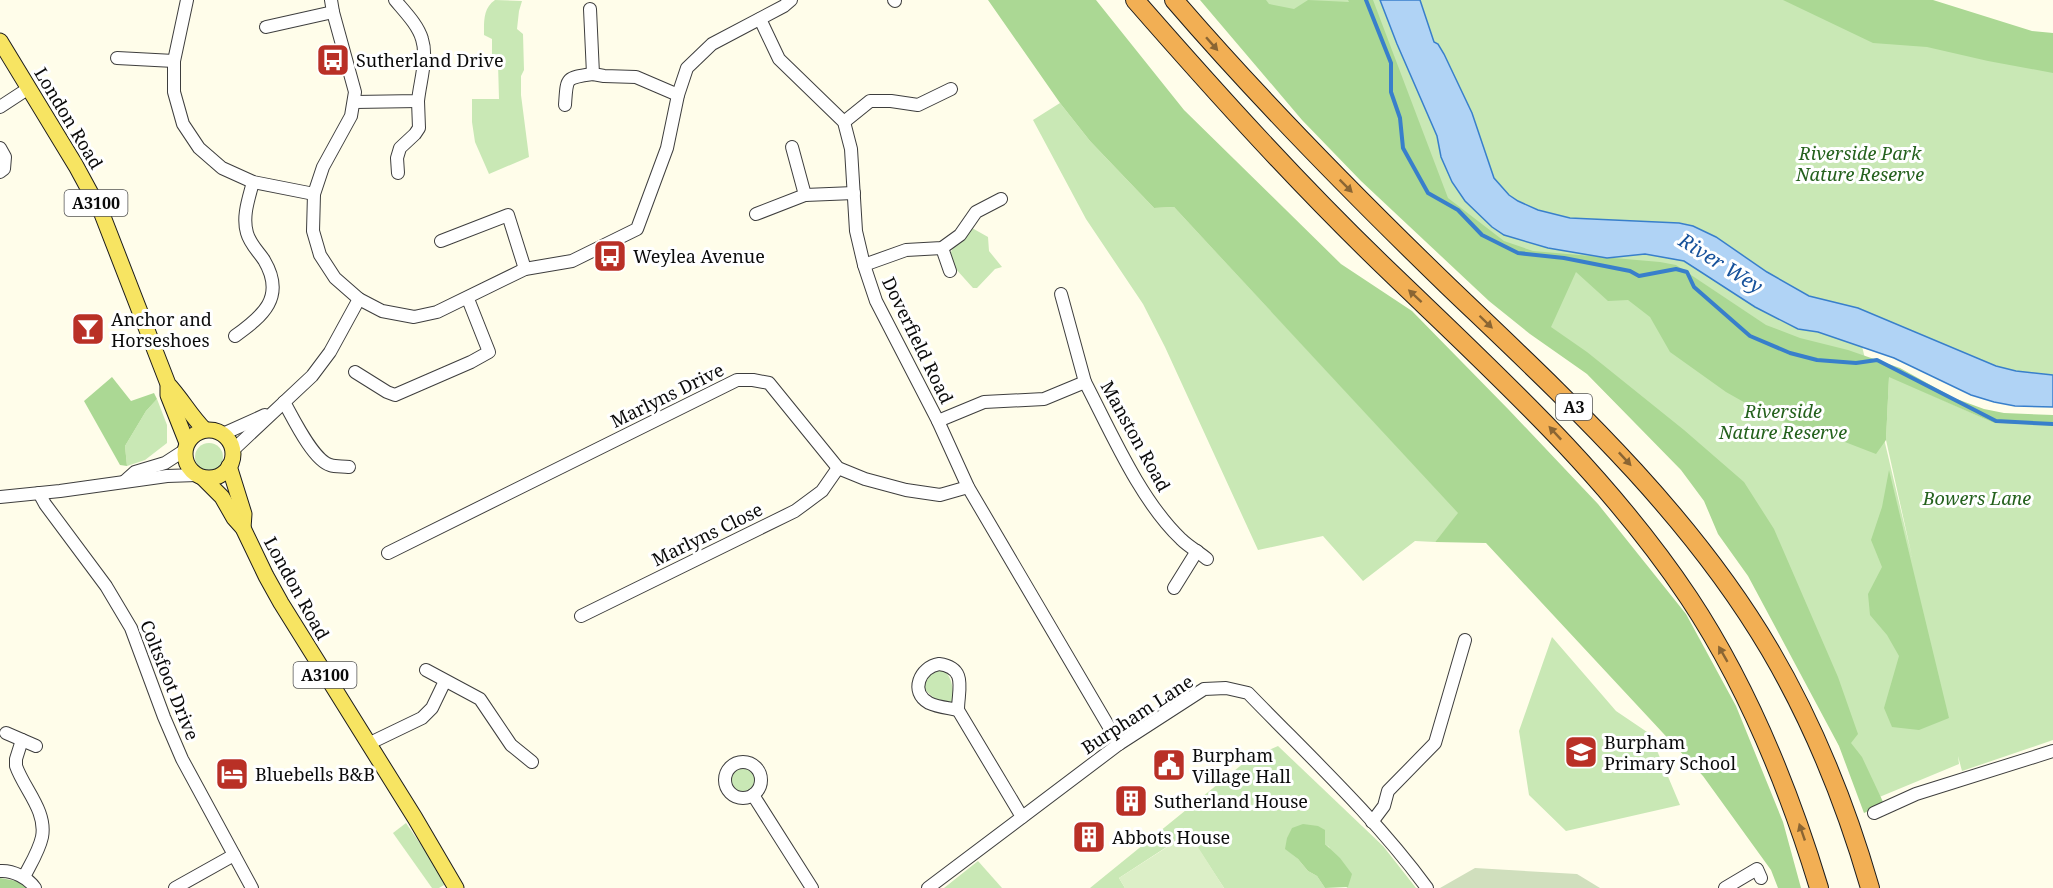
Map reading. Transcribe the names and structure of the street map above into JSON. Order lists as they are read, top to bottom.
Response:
{
  "streets": {
    "highway": ["A3"],
    "main road": ["London Road", "A3100"],
    "street": [
      "Doverfield Road",
      "Marlyns Drive",
      "Manston Road",
      "Marlyns Close",
      "Coltsfoot Drive",
      "Burpham Lane"
    ]
  },
  "crossings": [
    ["Doverfield Road", "Marlyns Drive"],
    ["Doverfield Road", "Manston Road"],
    ["Marlyns Drive", "Marlyns Close"]
  ],
  "water": ["River Wey"],
  "parks": ["Riverside Park Nature Reserve", "Riverside Nature Reserve", "Bowers Lane"],
  "places": {
    "bus stop": ["Sutherland Drive", "Weylea Avenue"],
    "bar": ["Anchor and Horseshoes"],
    "school or university": ["Burpham Primary School"],
    "public building": ["Burpham Village Hall"],
    "hotel": ["Bluebells B&B"],
    "building": ["Sutherland House", "Abbots House"]
  }
}
